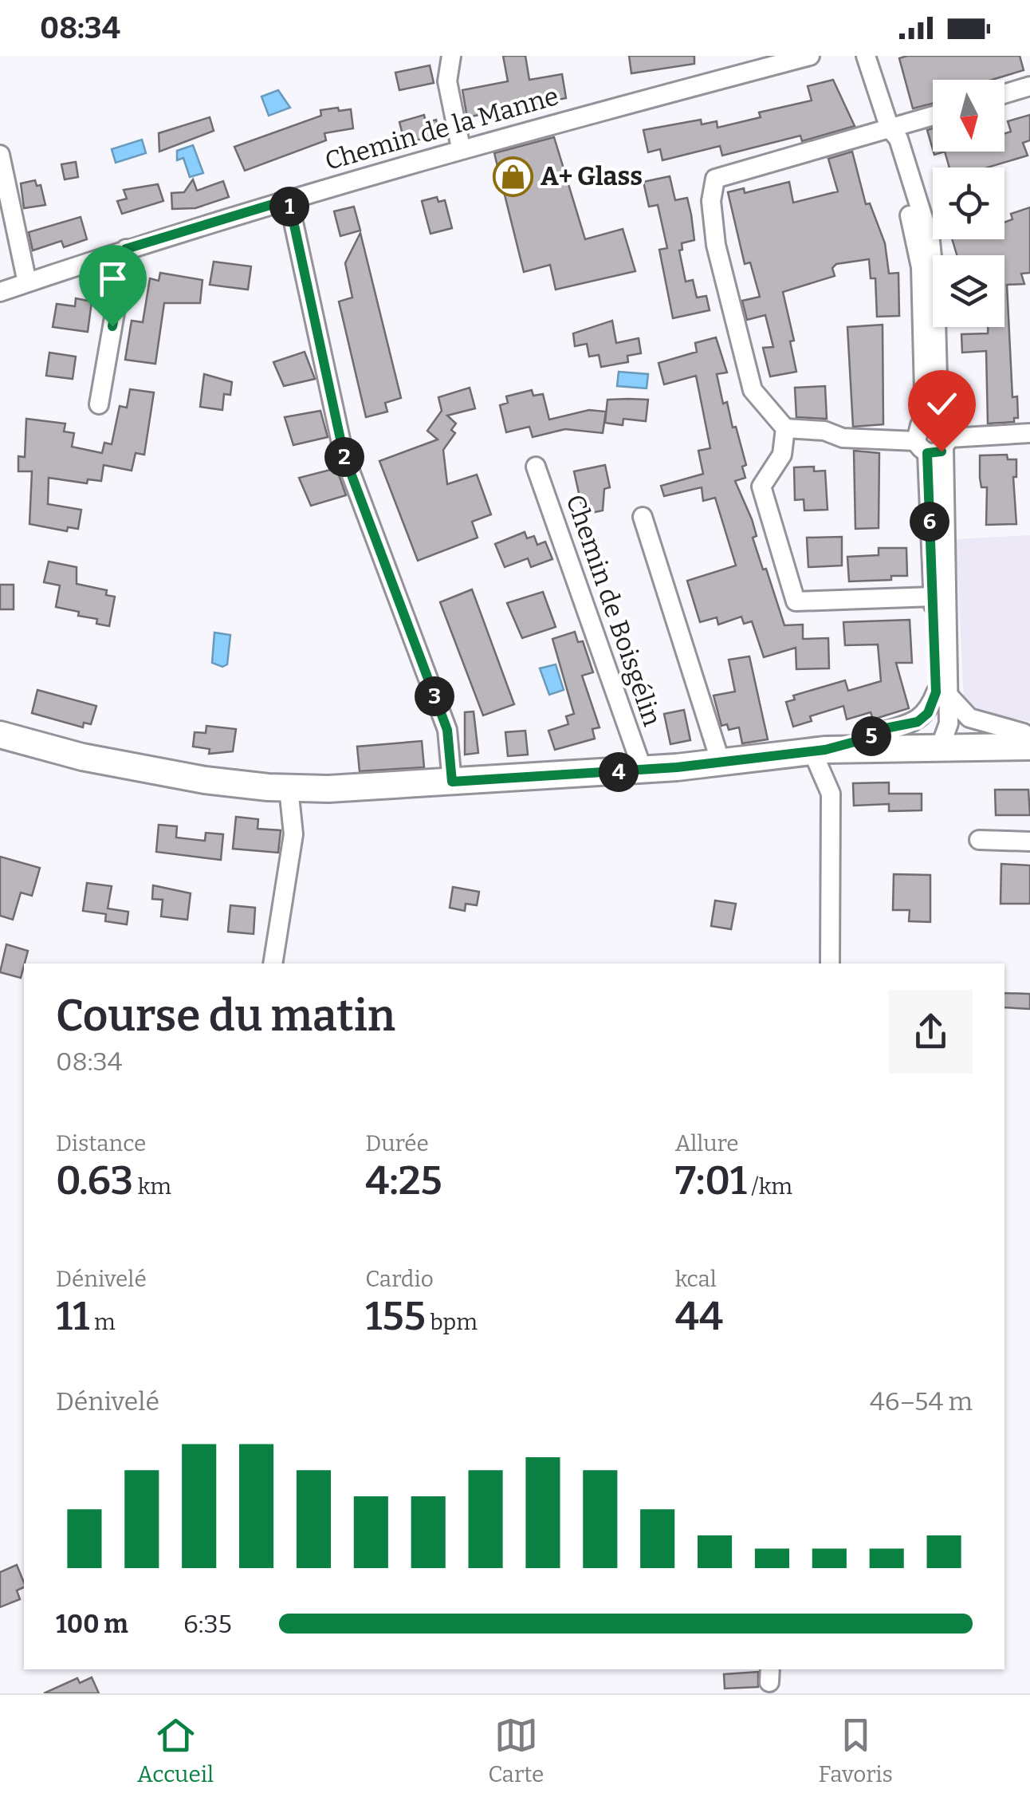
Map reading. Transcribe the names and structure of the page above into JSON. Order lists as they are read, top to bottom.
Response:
{
  "streets": {
    "street": ["Chemin de la Manne", "Chemin de Boisgélin"]
  },
  "places": {
    "shop": ["A+ Glass"]
  },
  "north": "bottom",
  "page": {
    "status": "08:34",
    "pins": [
      "1",
      "2",
      "6",
      "3",
      "5",
      "4"
    ],
    "heading": ["Course du matin", "08:34"],
    "stats": [
      ["Distance", "0.63 km"],
      ["Durée", "4:25"],
      ["Allure", "7:01 /km"],
      ["Dénivelé", "11 m"],
      ["Cardio", "155 bpm"],
      ["kcal", "44"]
    ],
    "chart": ["Dénivelé", "46–54 m"],
    "list": [
      {
        "name": "100 m",
        "note": "6:35"
      }
    ],
    "tabs": ["Accueil", "Carte", "Favoris"]
  }
}
